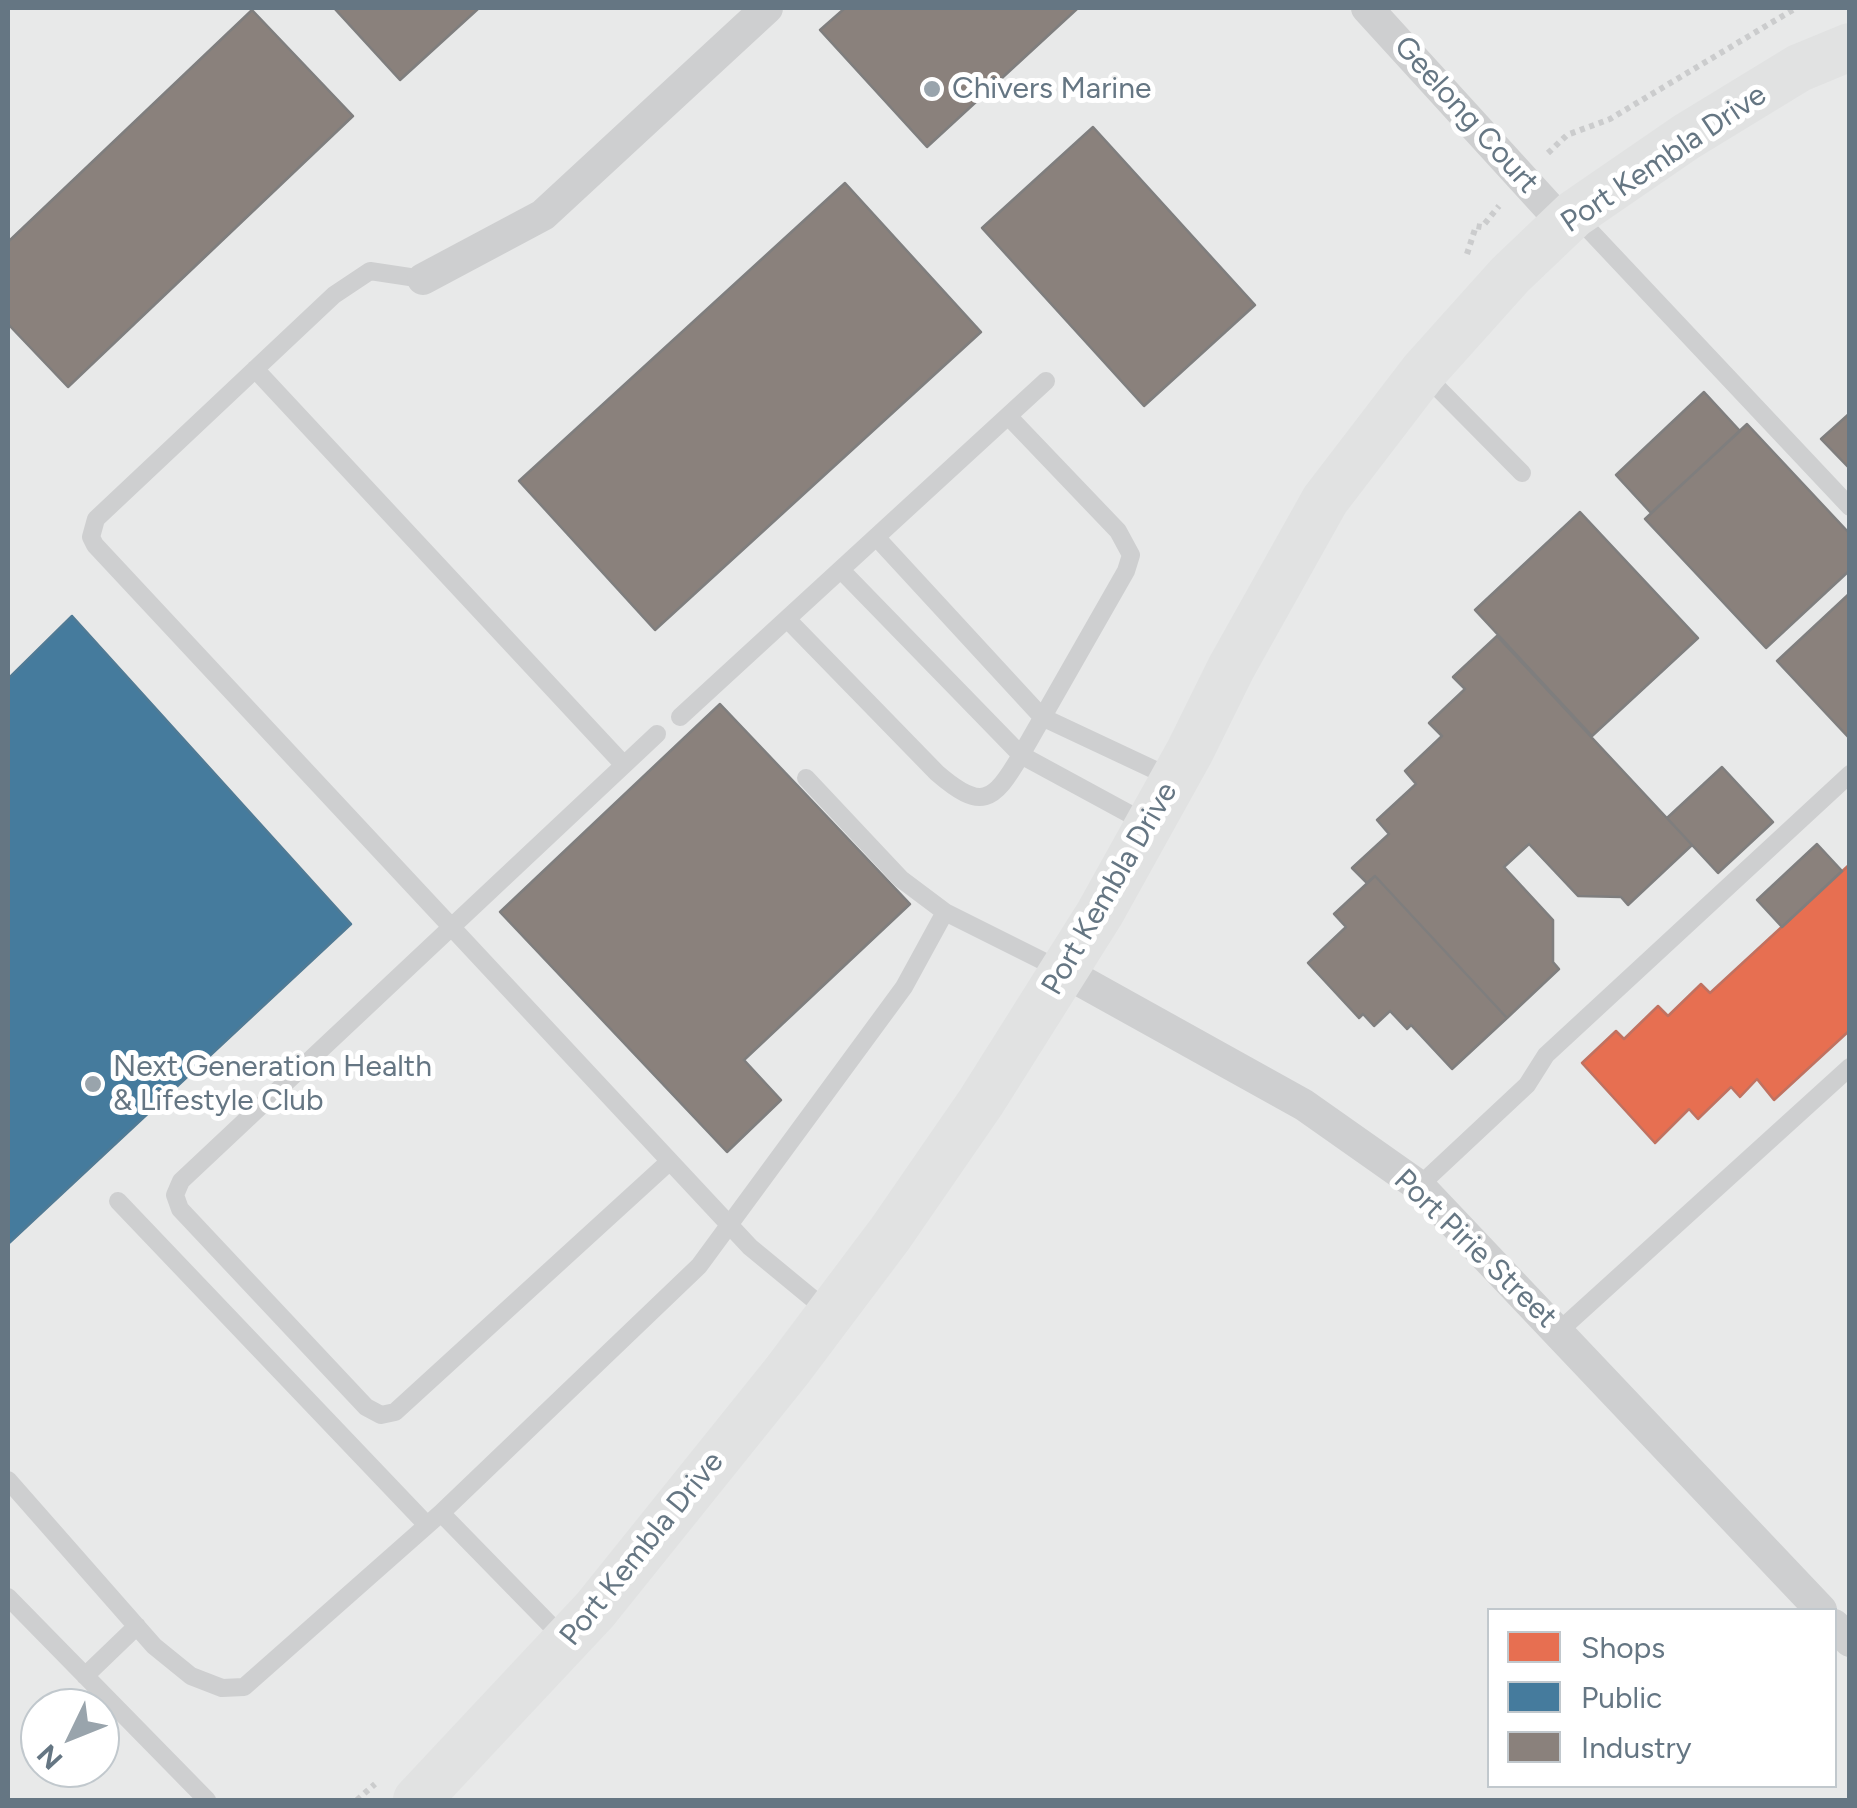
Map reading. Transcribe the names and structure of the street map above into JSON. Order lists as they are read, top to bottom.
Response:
{
  "streets": {
    "street": ["Geelong Court", "Port Kembla Drive", "Port Pirie Street"]
  },
  "crossings": [
    ["Geelong Court", "Port Kembla Drive"],
    ["Port Kembla Drive", "Port Pirie Street"]
  ],
  "places": ["Chivers Marine", "Next Generation Health & Lifestyle Club"],
  "legend": ["Shops", "Public", "Industry"],
  "north": "bottom left"
}
